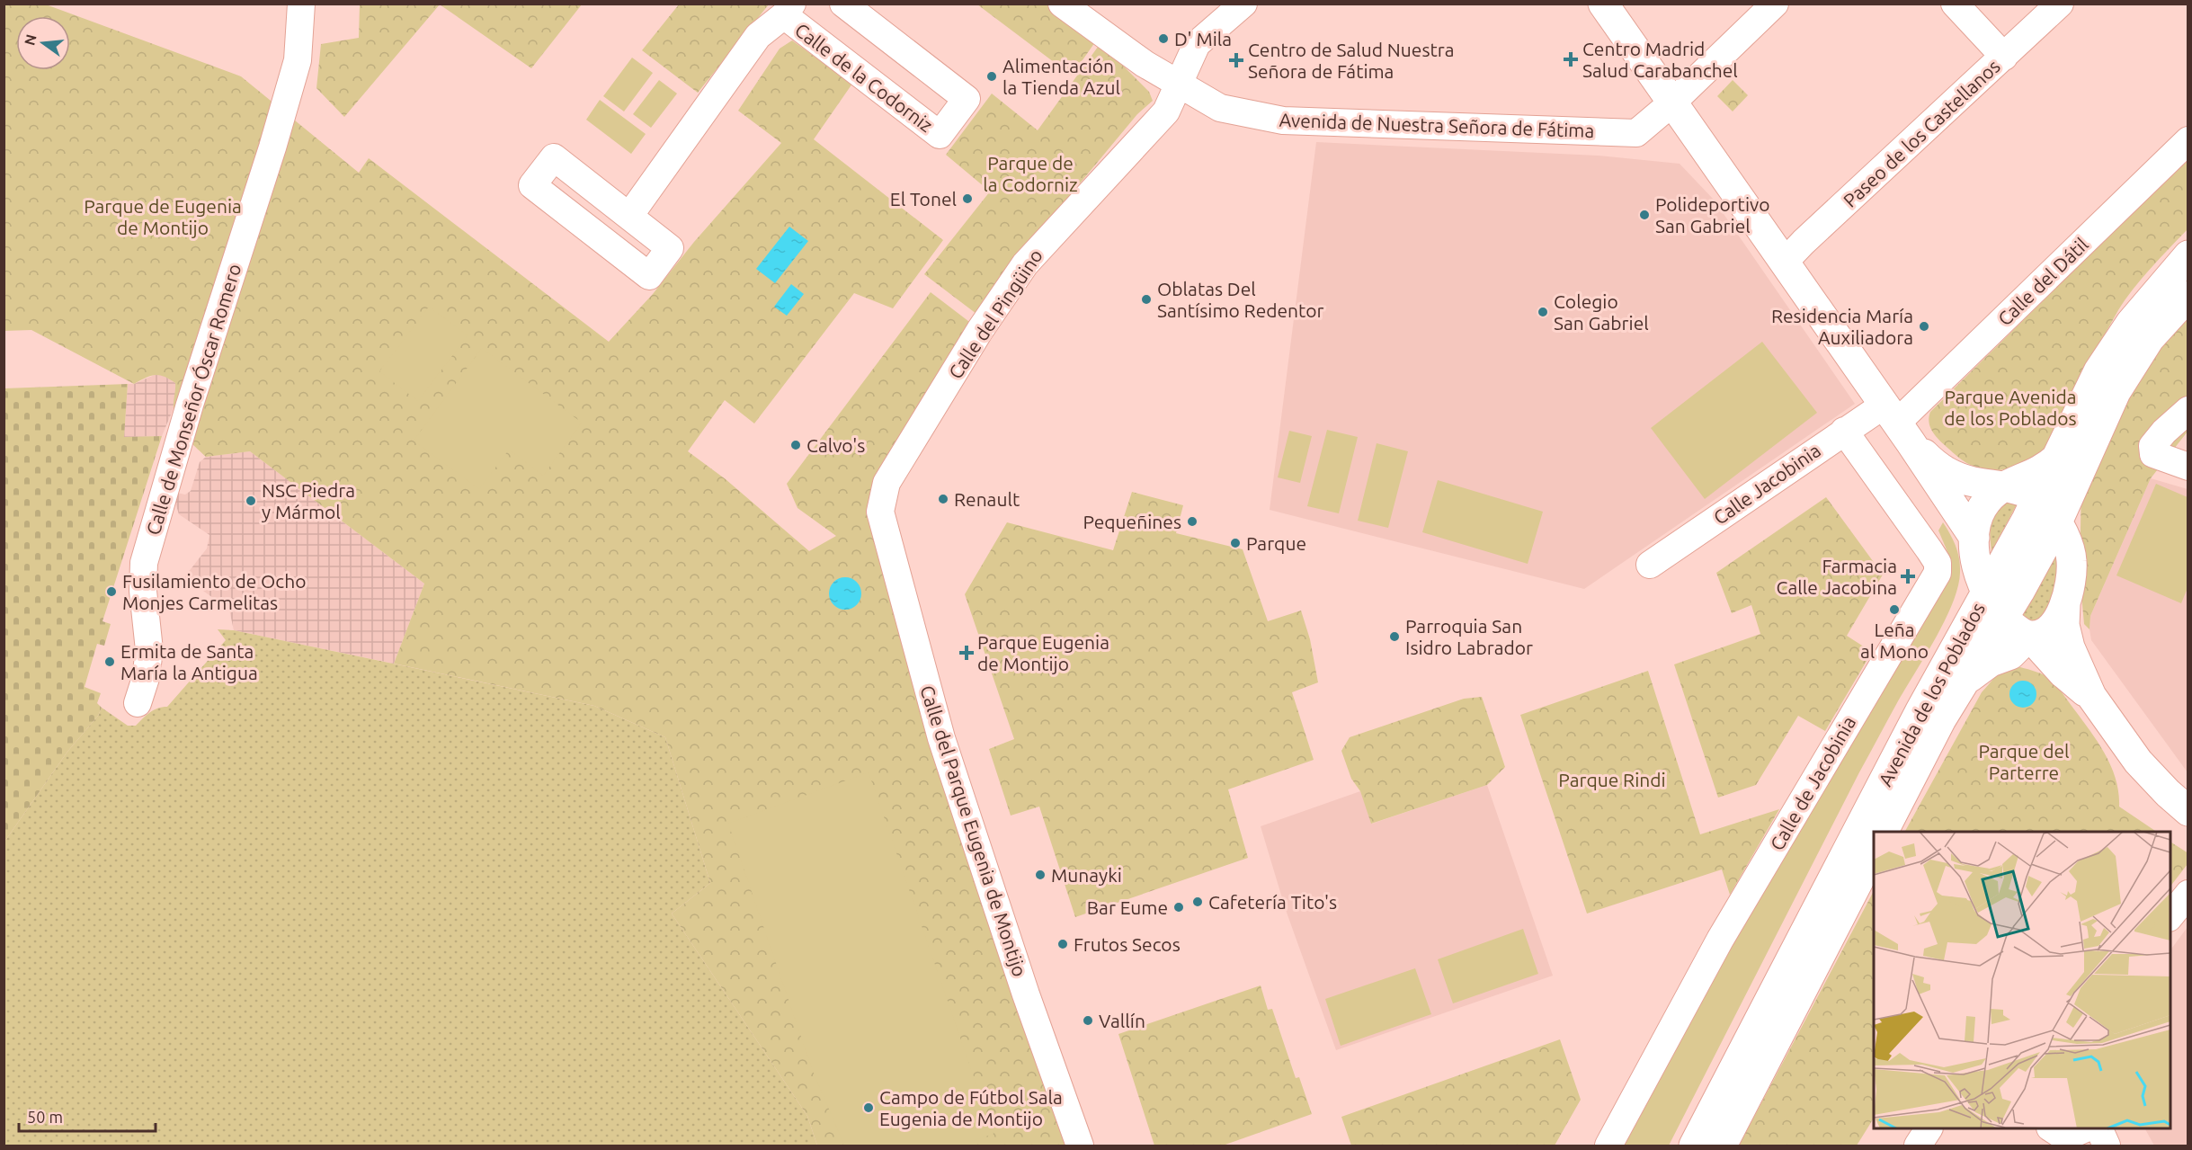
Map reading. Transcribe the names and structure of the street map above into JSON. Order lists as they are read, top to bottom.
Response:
{
  "streets": {
    "main road": ["Avenida de los Poblados"],
    "street": [
      "Calle de la Codorniz",
      "Avenida de Nuestra Señora de Fátima",
      "Paseo de los Castellanos",
      "Calle del Dátil",
      "Calle del Pingüino",
      "Calle de Monseñor Óscar Romero",
      "Calle Jacobinia",
      "Calle de Jacobinia",
      "Calle del Parque Eugenia de Montijo"
    ]
  },
  "crossings": [
    ["Avenida de Nuestra Señora de Fátima", "Calle del Pingüino"],
    ["Calle del Dátil", "Calle Jacobinia"],
    ["Calle del Pingüino", "Calle del Parque Eugenia de Montijo"],
    ["Calle Jacobinia", "Calle de Jacobinia"]
  ],
  "parks": [
    "Parque de la Codorniz",
    "Parque de Eugenia de Montijo",
    "Parque Avenida de los Poblados",
    "Parque del Parterre",
    "Parque Rindi"
  ],
  "places": {
    "other": [
      "D' Mila",
      "Alimentación la Tienda Azul",
      "El Tonel",
      "Polideportivo San Gabriel",
      "Oblatas Del Santísimo Redentor",
      "Colegio San Gabriel",
      "Residencia María Auxiliadora",
      "Calvo's",
      "Renault",
      "NSC Piedra y Mármol",
      "Pequeñines",
      "Parque",
      "Fusilamiento de Ocho Monjes Carmelitas",
      "Leña al Mono",
      "Parroquia San Isidro Labrador",
      "Ermita de Santa María la Antigua",
      "Munayki",
      "Cafetería Tito's",
      "Bar Eume",
      "Frutos Secos",
      "Vallín",
      "Campo de Fútbol Sala Eugenia de Montijo"
    ],
    "health": [
      "Centro Madrid Salud Carabanchel",
      "Centro de Salud Nuestra Señora de Fátima",
      "Farmacia Calle Jacobina",
      "Parque Eugenia de Montijo"
    ]
  },
  "scale_bar": "50 m",
  "north": "left"
}
